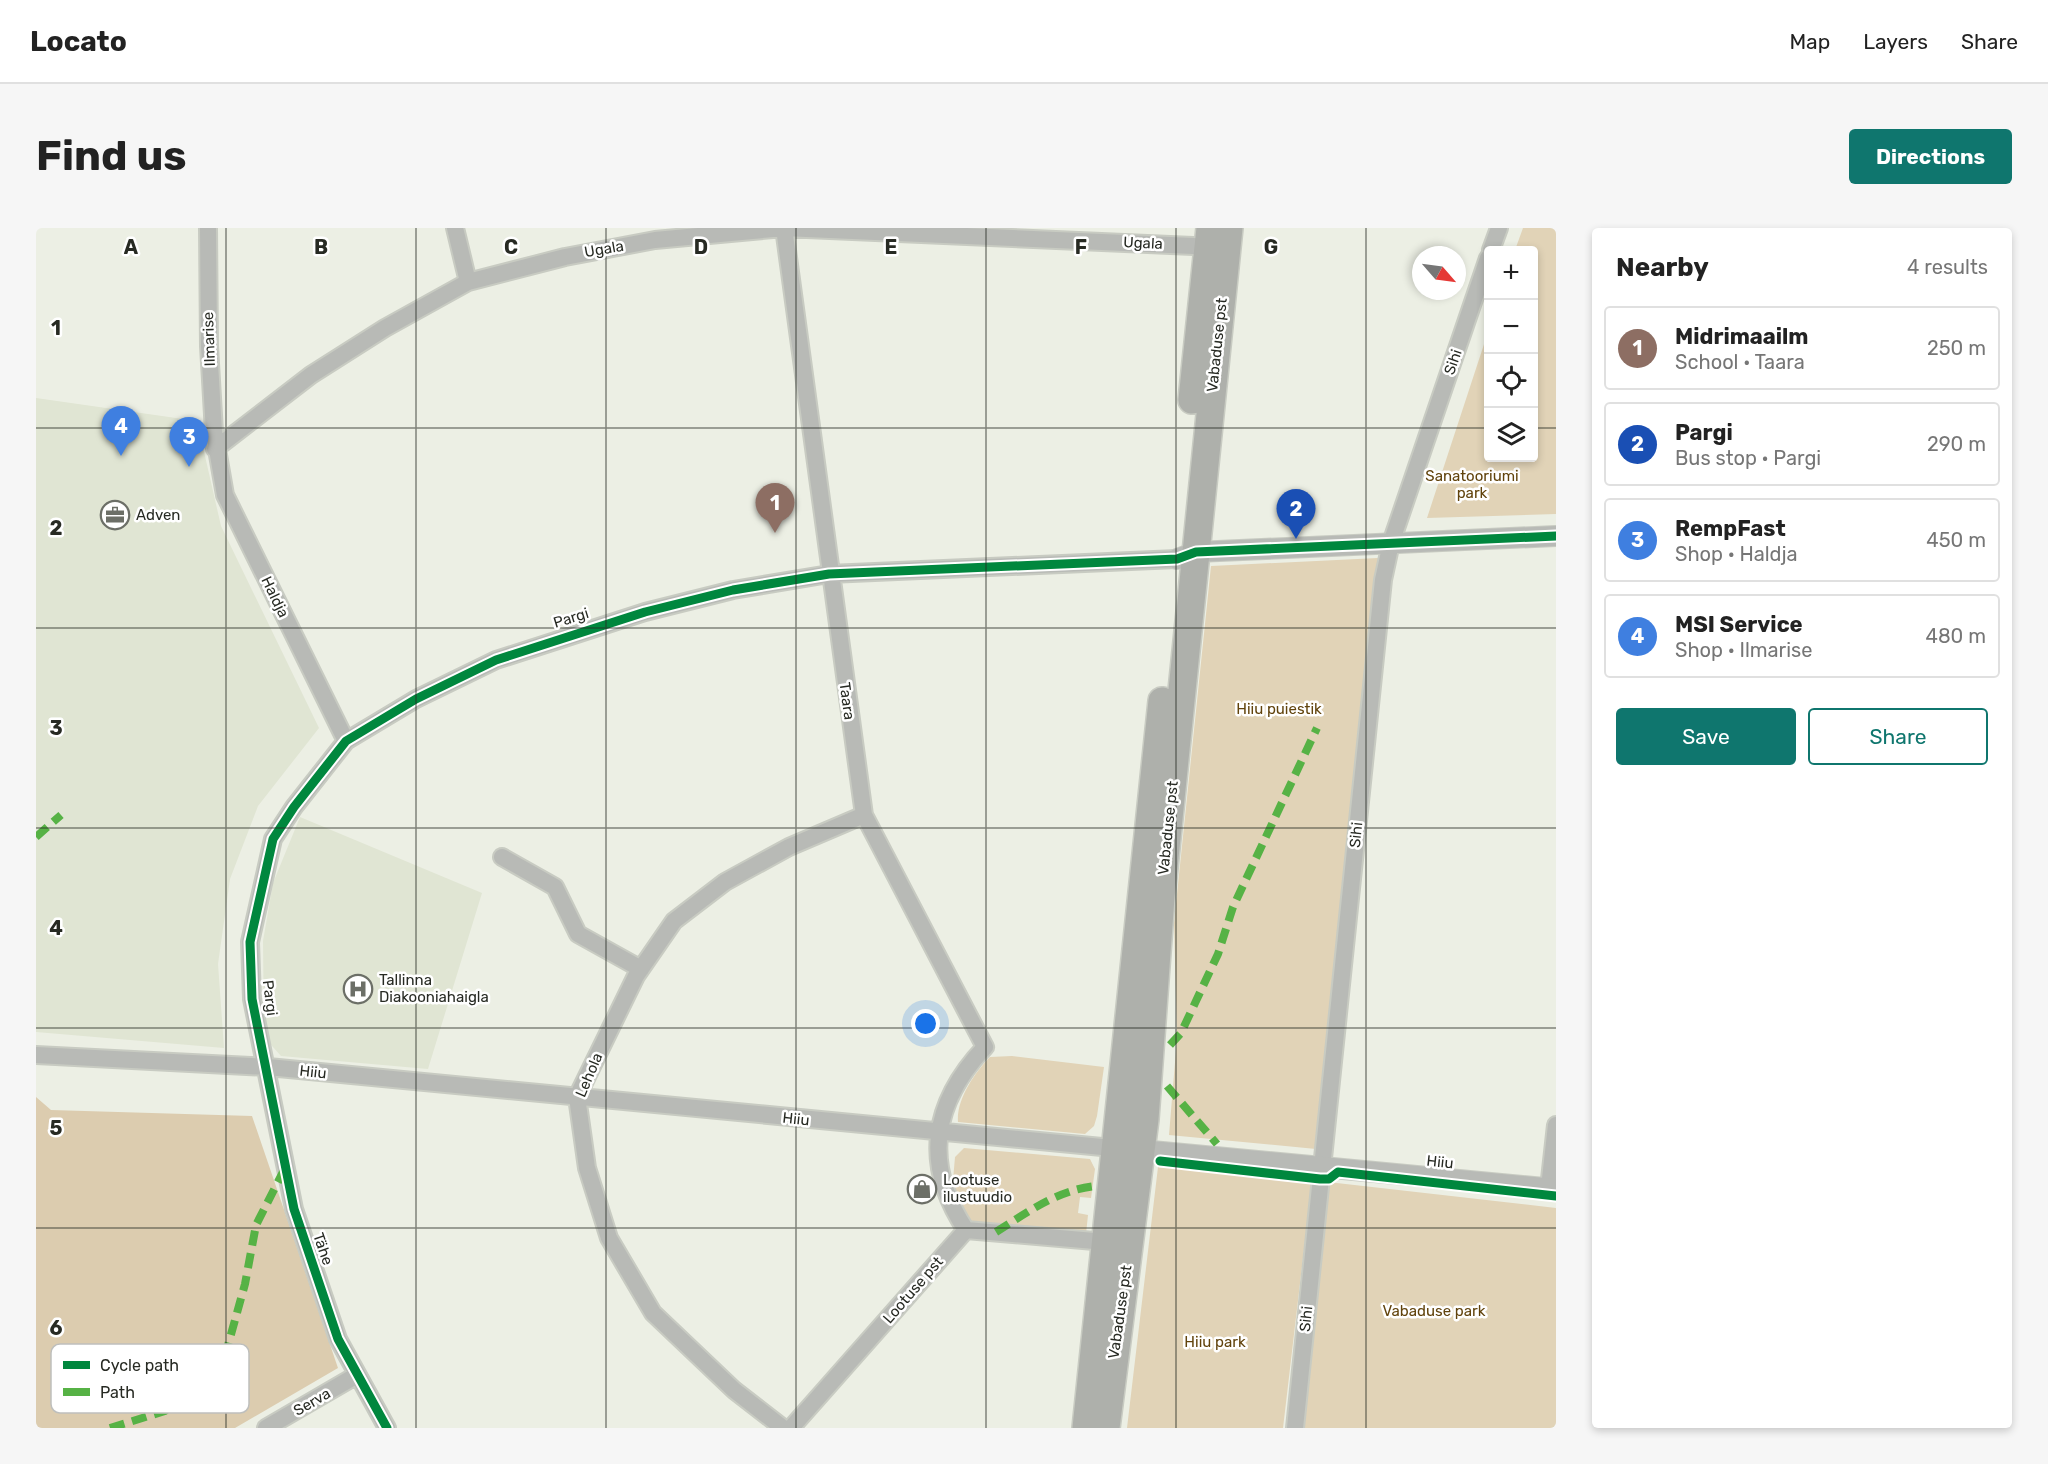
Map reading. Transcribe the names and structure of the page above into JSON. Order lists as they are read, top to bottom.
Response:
{
  "streets": {
    "highway": ["Vabaduse pst"],
    "street": [
      "Ugala",
      "Ilmarise",
      "Sihi",
      "Haldja",
      "Pargi",
      "Taara",
      "Hiiu",
      "Lehola",
      "Tähe",
      "Lootuse pst",
      "Serva"
    ]
  },
  "crossings": [
    ["Ugala", "Ilmarise"],
    ["Ugala", "Vabaduse pst"],
    ["Ugala", "Haldja"],
    ["Ugala", "Taara"],
    ["Ilmarise", "Haldja"],
    ["Vabaduse pst", "Pargi"],
    ["Vabaduse pst", "Hiiu"],
    ["Sihi", "Pargi"],
    ["Sihi", "Hiiu"],
    ["Haldja", "Pargi"],
    ["Pargi", "Taara"],
    ["Pargi", "Hiiu"],
    ["Pargi", "Tähe"],
    ["Taara", "Hiiu"],
    ["Taara", "Lehola"],
    ["Hiiu", "Lehola"],
    ["Hiiu", "Tähe"],
    ["Tähe", "Serva"]
  ],
  "parks": [
    "Sanatooriumi park",
    "Hiiu puiestik",
    "Vabaduse park",
    "Hiiu park"
  ],
  "places": {
    "office": ["Adven"],
    "hospital": ["Tallinna Diakooniahaigla"],
    "shop": ["Lootuse ilustuudio"]
  },
  "legend": ["Cycle path", "Path"],
  "north": "bottom right",
  "page": {
    "header": "Locato",
    "nav": ["Map", "Layers", "Share"],
    "buttons": [
      "Directions",
      ["Save", "Share"]
    ],
    "title": "Find us",
    "heading": ["Nearby", "4 results"],
    "map_buttons": ["+", "−"],
    "list": [
      {
        "mark": "1",
        "name": "Midrimaailm",
        "note": "School · Taara",
        "value": "250 m"
      },
      {
        "mark": "2",
        "name": "Pargi",
        "note": "Bus stop · Pargi",
        "value": "290 m"
      },
      {
        "mark": "3",
        "name": "RempFast",
        "note": "Shop · Haldja",
        "value": "450 m"
      },
      {
        "mark": "4",
        "name": "MSI Service",
        "note": "Shop · Ilmarise",
        "value": "480 m"
      }
    ],
    "pins": [
      "4",
      "3",
      "1",
      "2"
    ]
  },
  "grid": {
    "columns": [
      "A",
      "B",
      "C",
      "D",
      "E",
      "F",
      "G"
    ],
    "rows": [
      "1",
      "2",
      "3",
      "4",
      "5",
      "6"
    ]
  }
}
